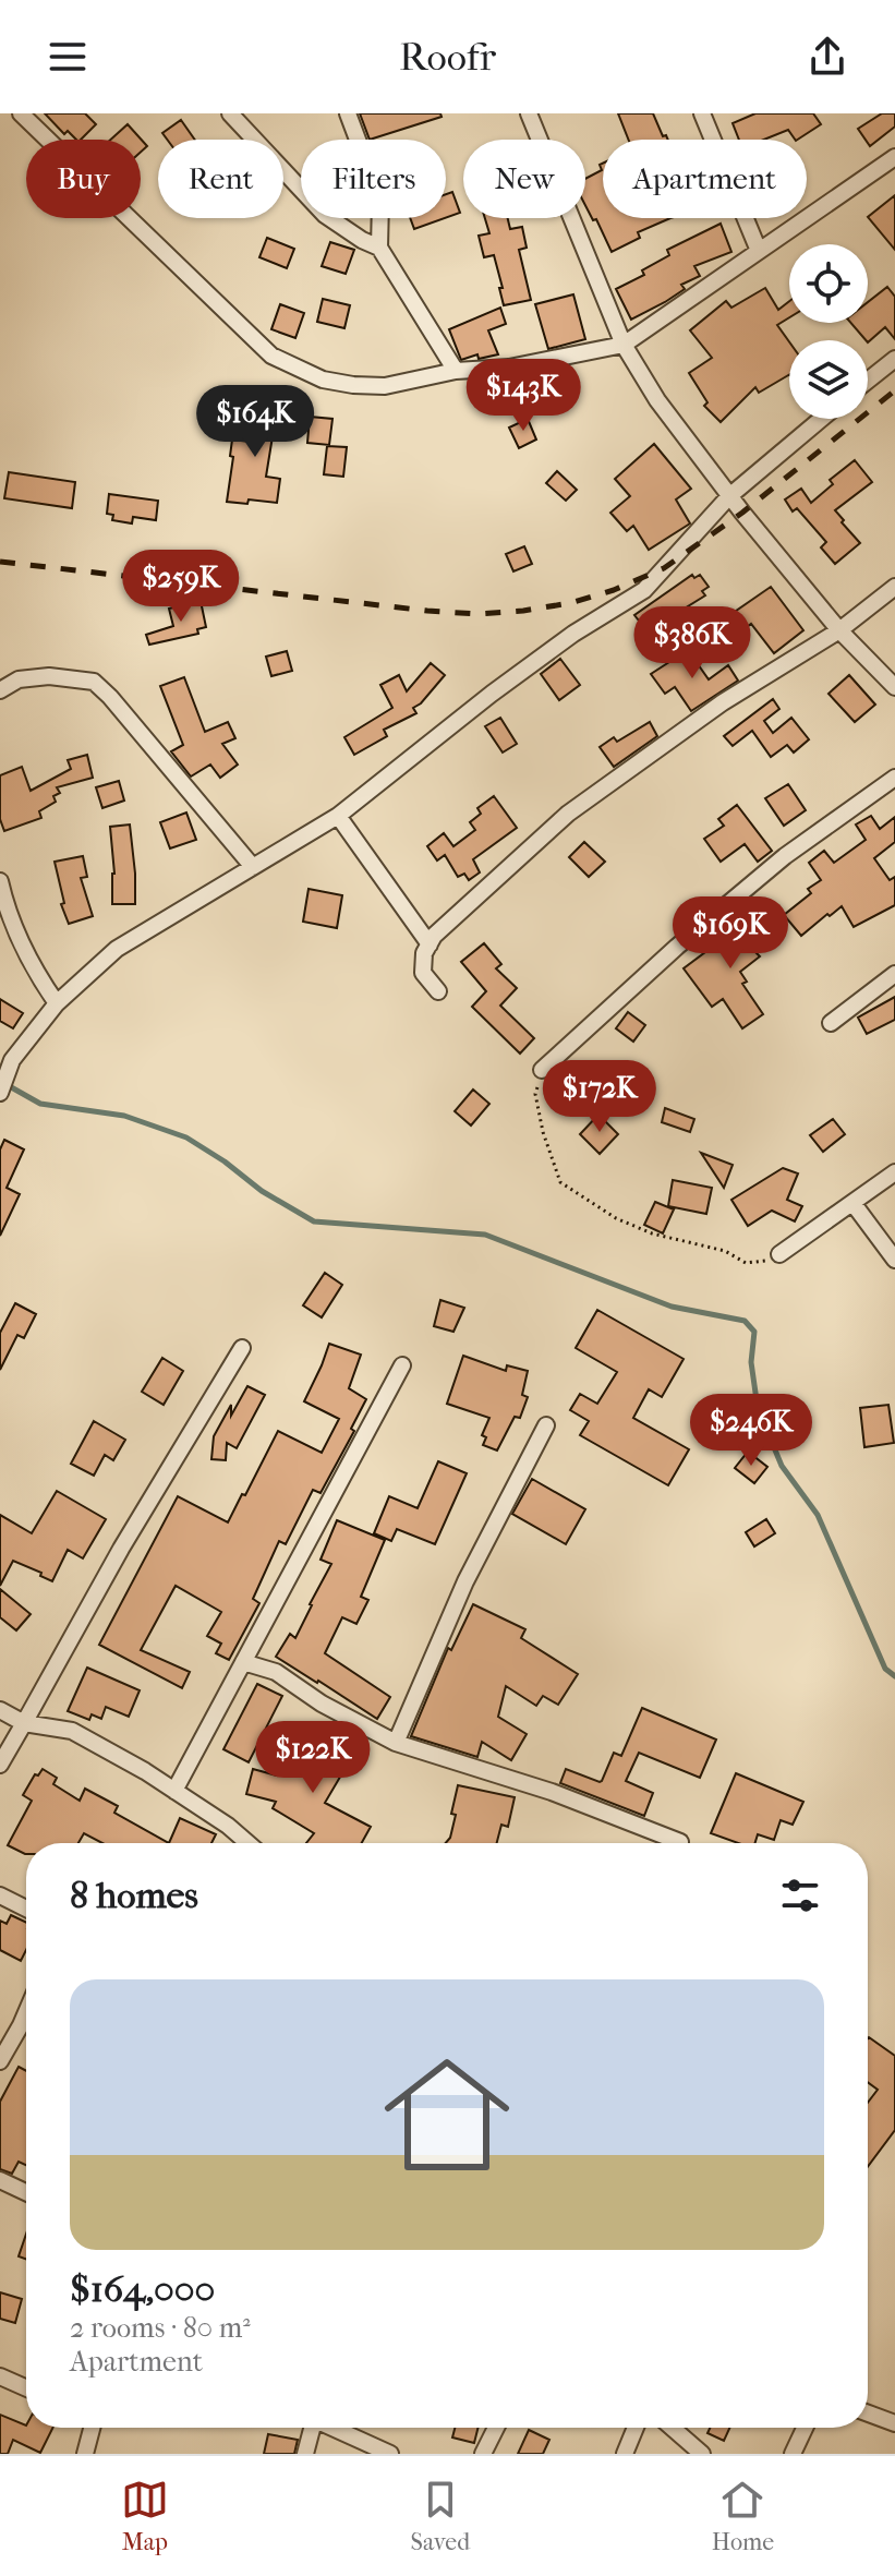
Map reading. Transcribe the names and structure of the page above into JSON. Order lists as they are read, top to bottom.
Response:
{
  "page": {
    "header": "Roofr",
    "chip": [
      "Buy",
      "Rent",
      "Filters",
      "New",
      "Apartment"
    ],
    "price": [
      "$143K",
      "$164K",
      "$259K",
      "$386K",
      "$169K",
      "$172K",
      "$246K",
      "$122K"
    ],
    "heading": "8 homes",
    "list": [
      {
        "name": "$164,000",
        "note": "2 rooms · 80 m² · Apartment"
      }
    ],
    "tabs": ["Map", "Saved", "Home"]
  }
}
